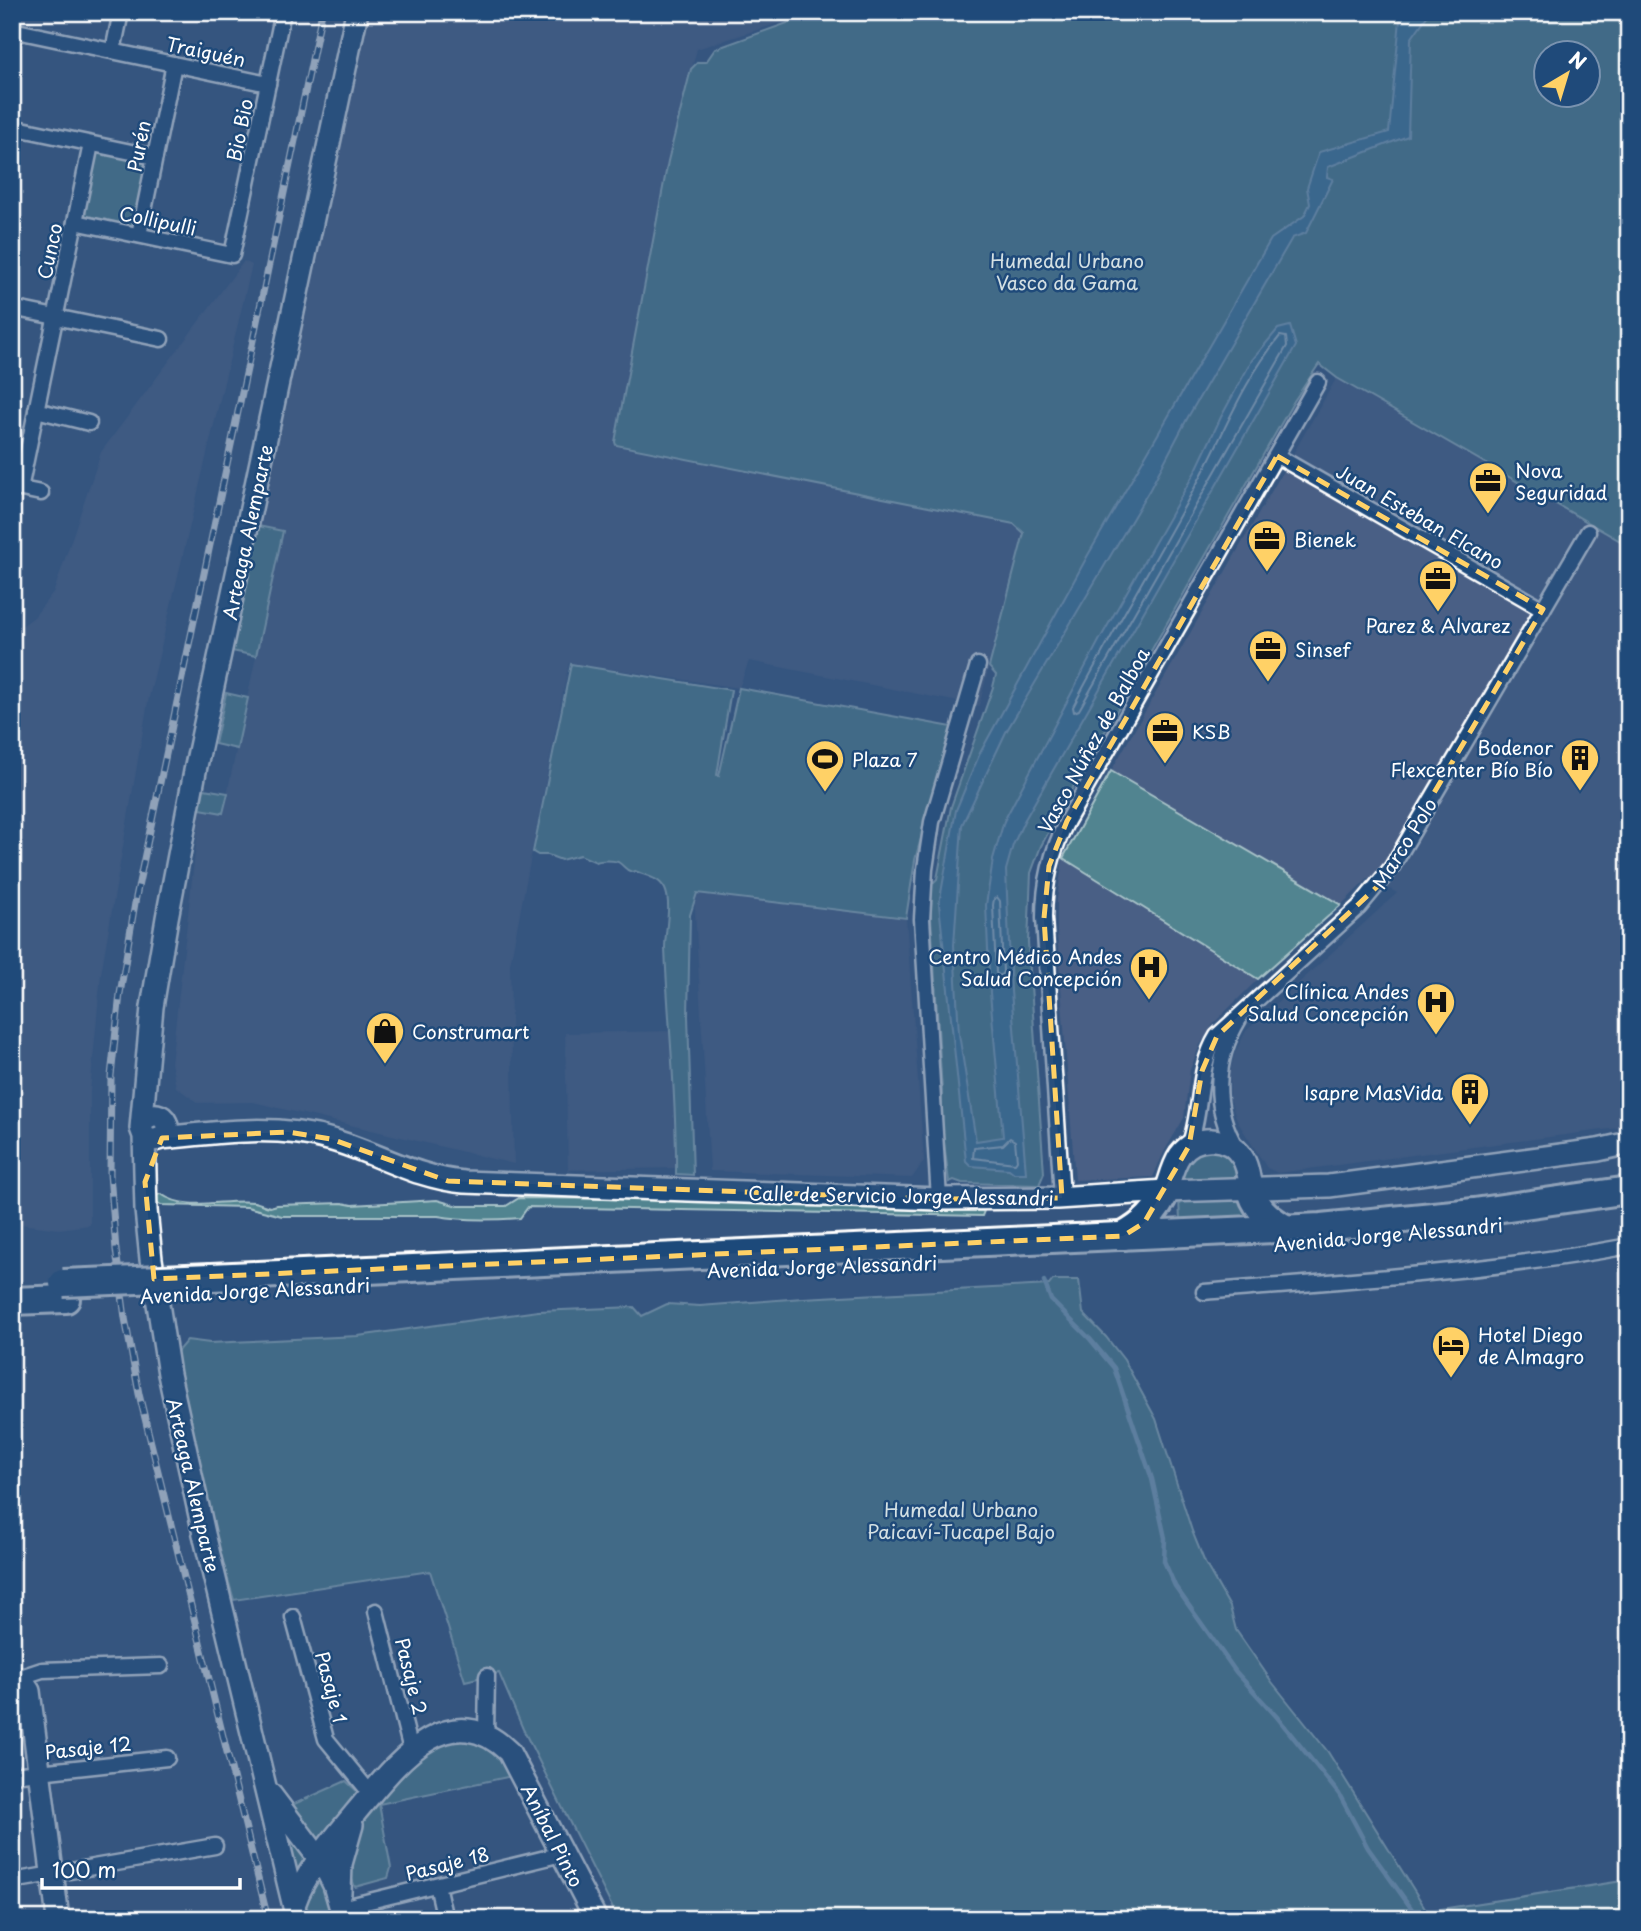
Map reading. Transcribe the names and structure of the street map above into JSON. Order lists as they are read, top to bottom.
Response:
{
  "streets": {
    "highway": ["Avenida Jorge Alessandri"],
    "street": [
      "Traiguén",
      "Bio Bio",
      "Purén",
      "Collipulli",
      "Cunco",
      "Juan Esteban Elcano",
      "Arteaga Alemparte",
      "Vasco Núñez de Balboa",
      "Marco Polo",
      "Calle de Servicio Jorge Alessandri",
      "Pasaje 2",
      "Pasaje 1",
      "Pasaje 12",
      "Aníbal Pinto",
      "Pasaje 18"
    ]
  },
  "crossings": [
    ["Traiguén", "Bio Bio"],
    ["Traiguén", "Purén"],
    ["Bio Bio", "Collipulli"],
    ["Purén", "Collipulli"],
    ["Collipulli", "Cunco"],
    ["Juan Esteban Elcano", "Vasco Núñez de Balboa"],
    ["Juan Esteban Elcano", "Marco Polo"],
    ["Arteaga Alemparte", "Calle de Servicio Jorge Alessandri"],
    ["Vasco Núñez de Balboa", "Calle de Servicio Jorge Alessandri"],
    ["Marco Polo", "Calle de Servicio Jorge Alessandri"],
    ["Aníbal Pinto", "Pasaje 18"]
  ],
  "parks": ["Humedal Urbano Vasco da Gama", "Humedal Urbano Paicaví-Tucapel Bajo"],
  "places": {
    "office": [
      "Nova Seguridad",
      "Bienek",
      "Parez & Alvarez",
      "Sinsef",
      "KSB"
    ],
    "building": ["Bodenor Flexcenter Bío Bío", "Isapre MasVida"],
    "sports": ["Plaza 7"],
    "hospital": ["Centro Médico Andes Salud Concepción", "Clínica Andes Salud Concepción"],
    "shop": ["Construmart"],
    "hotel": ["Hotel Diego de Almagro"]
  },
  "scale_bar": "100 m",
  "north": "top right"
}
